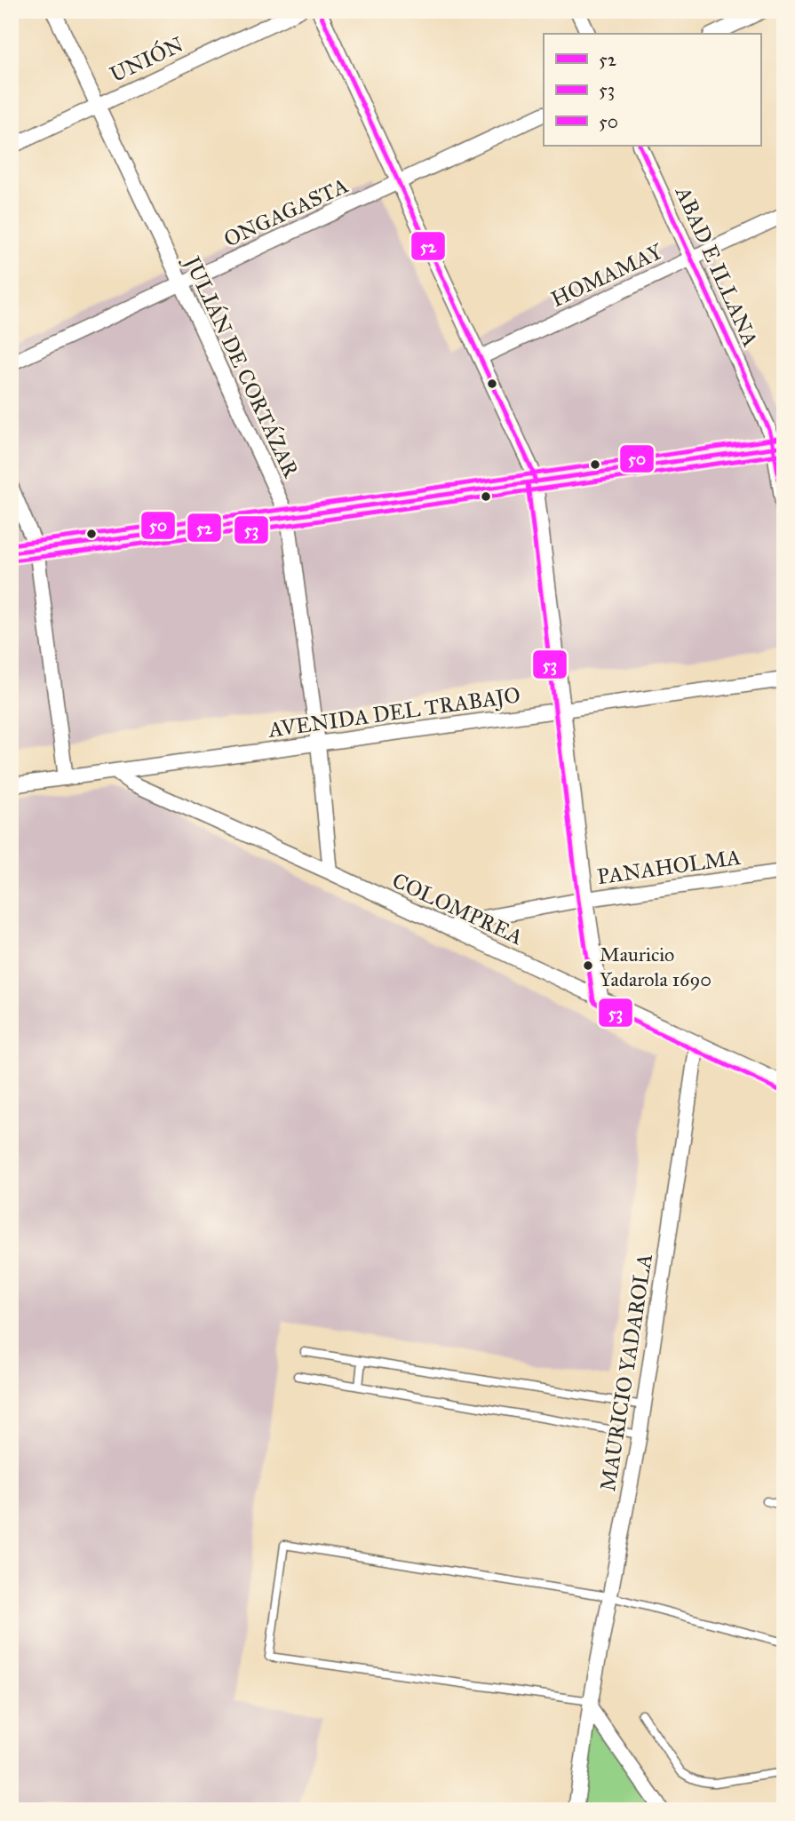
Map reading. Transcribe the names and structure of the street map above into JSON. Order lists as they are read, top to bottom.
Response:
{
  "streets": {
    "street": [
      "UNIÓN",
      "ONGAGASTA",
      "ABAD E ILLANA",
      "HOMAMAY",
      "JULIÁN DE CORTÁZAR",
      "AVENIDA DEL TRABAJO",
      "PANAHOLMA",
      "COLOMPREA",
      "MAURICIO YADAROLA"
    ]
  },
  "crossings": [
    ["UNIÓN", "JULIÁN DE CORTÁZAR"],
    ["ONGAGASTA", "JULIÁN DE CORTÁZAR"],
    ["ABAD E ILLANA", "HOMAMAY"],
    ["JULIÁN DE CORTÁZAR", "AVENIDA DEL TRABAJO"],
    ["JULIÁN DE CORTÁZAR", "COLOMPREA"],
    ["AVENIDA DEL TRABAJO", "COLOMPREA"],
    ["PANAHOLMA", "COLOMPREA"],
    ["COLOMPREA", "MAURICIO YADAROLA"]
  ],
  "places": ["Mauricio Yadarola 1690"],
  "lines": ["transit line 52", "transit line 50", "transit line 53"],
  "legend": ["52", "53", "50"]
}
